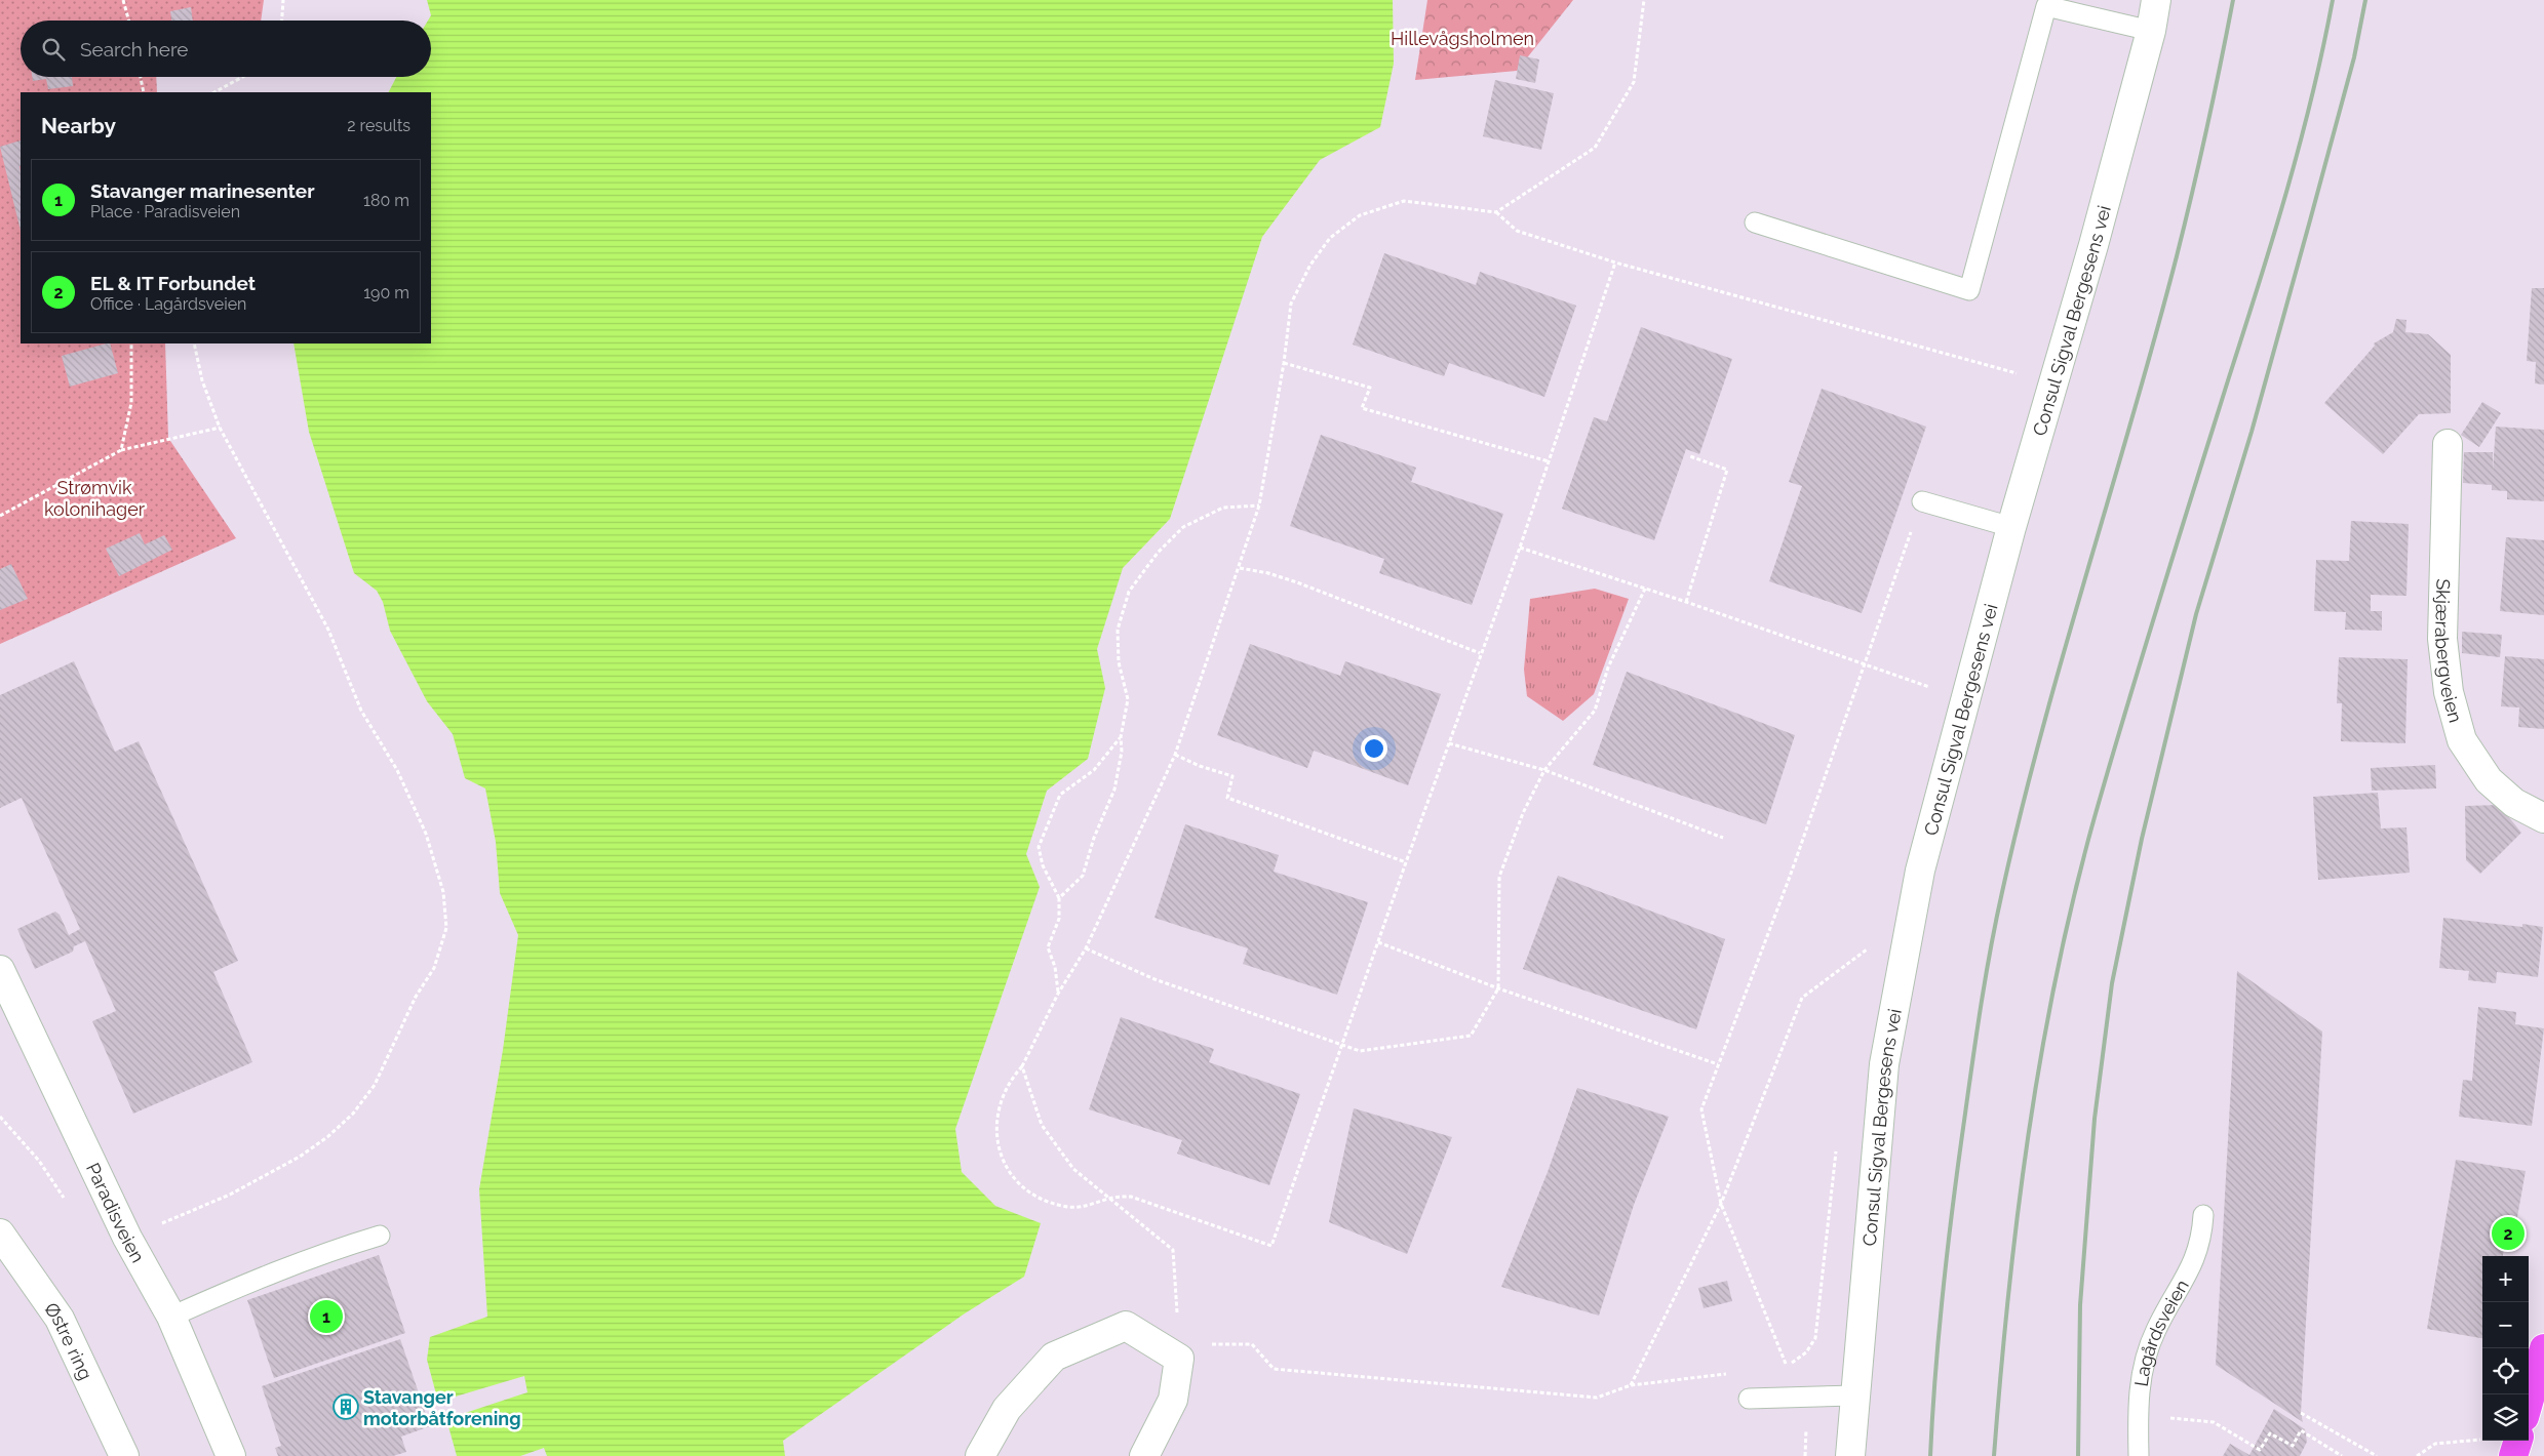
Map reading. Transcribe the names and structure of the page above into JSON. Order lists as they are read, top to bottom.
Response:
{
  "streets": {
    "street": [
      "Consul Sigval Bergesens vei",
      "Skjærabergveien",
      "Paradisveien",
      "Østre ring"
    ],
    "lane": ["Lagårdsveien"]
  },
  "parks": ["Hillevågsholmen", "Strømvik kolonihager"],
  "places": {
    "building": ["Stavanger motorbåtforening"]
  },
  "page": {
    "search": "Search here",
    "heading": ["Nearby", "2 results"],
    "list": [
      {
        "mark": "1",
        "name": "Stavanger marinesenter",
        "note": "Place · Paradisveien",
        "value": "180 m"
      },
      {
        "mark": "2",
        "name": "EL & IT Forbundet",
        "note": "Office · Lagårdsveien",
        "value": "190 m"
      }
    ],
    "pins": ["2", "1"],
    "map_buttons": ["+", "−"]
  }
}
